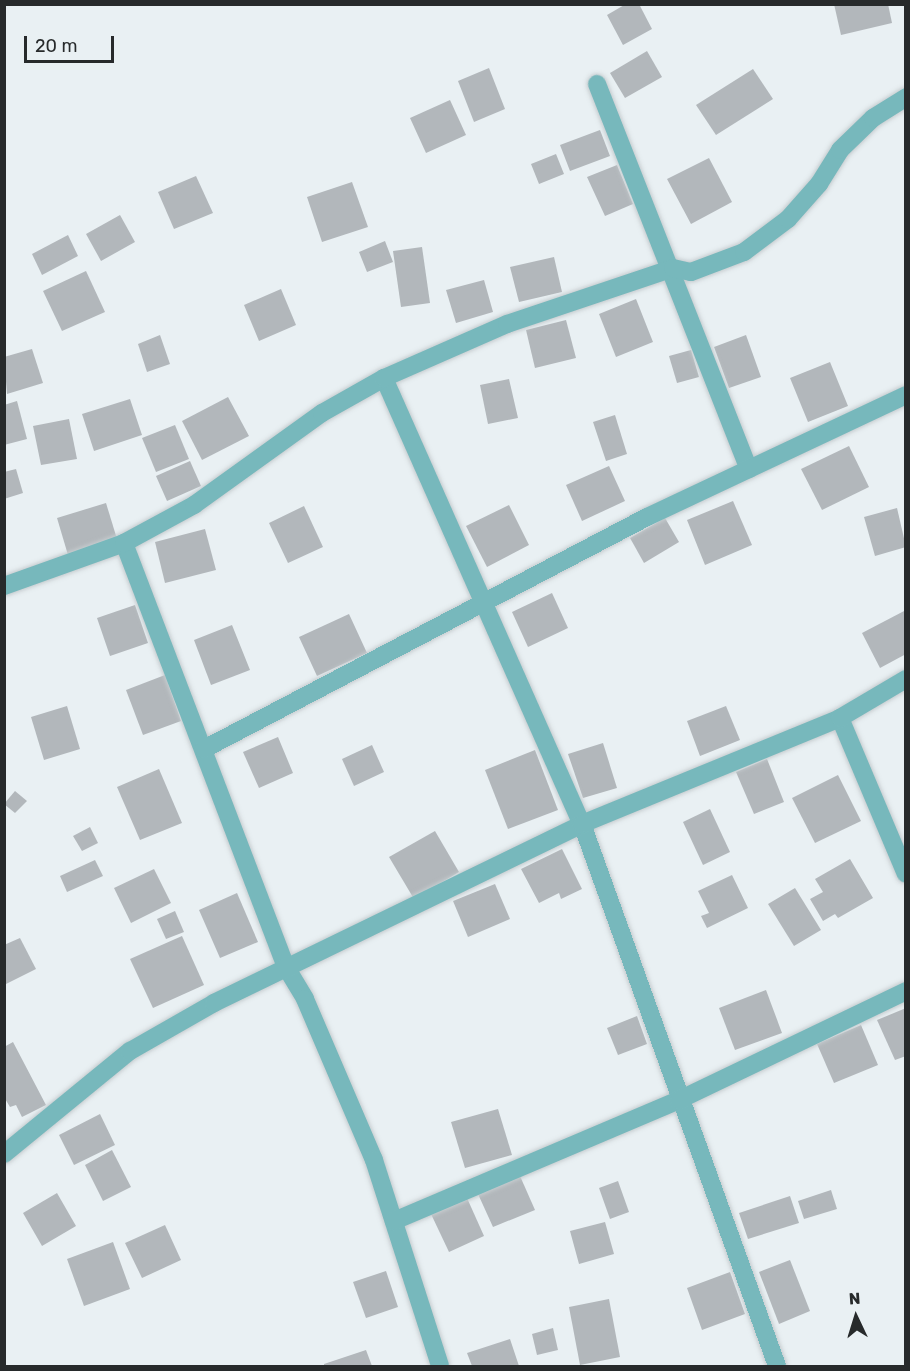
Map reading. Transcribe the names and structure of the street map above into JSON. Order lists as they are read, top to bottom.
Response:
{
  "scale_bar": "20 m",
  "north": "top"
}
